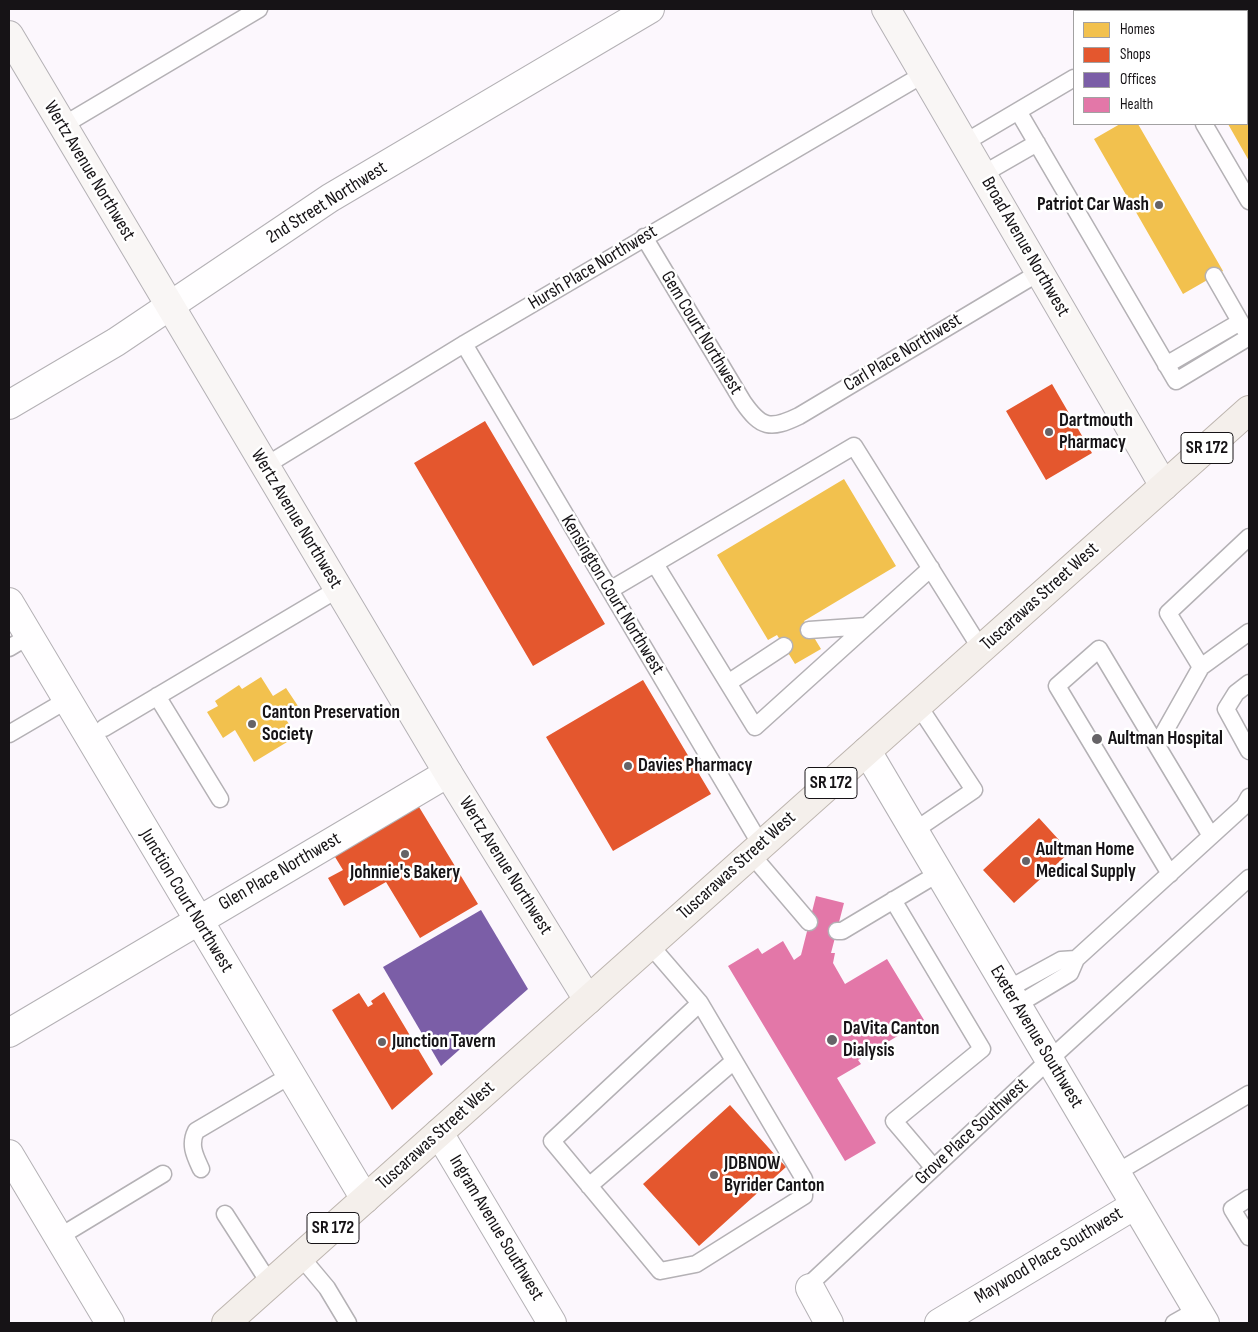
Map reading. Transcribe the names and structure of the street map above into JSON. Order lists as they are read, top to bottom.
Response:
{
  "streets": {
    "main road": [
      "Wertz Avenue Northwest",
      "Broad Avenue Northwest",
      "SR 172",
      "Tuscarawas Street West"
    ],
    "street": [
      "2nd Street Northwest",
      "Glen Place Northwest",
      "Junction Court Northwest",
      "Exeter Avenue Southwest",
      "Ingram Avenue Southwest",
      "Maywood Place Southwest"
    ],
    "lane": [
      "Hursh Place Northwest",
      "Gem Court Northwest",
      "Carl Place Northwest",
      "Kensington Court Northwest",
      "Grove Place Southwest"
    ]
  },
  "crossings": [
    ["Wertz Avenue Northwest", "2nd Street Northwest"],
    ["Wertz Avenue Northwest", "Hursh Place Northwest"],
    ["Wertz Avenue Northwest", "Tuscarawas Street West"],
    ["Wertz Avenue Northwest", "Glen Place Northwest"],
    ["Broad Avenue Northwest", "Hursh Place Northwest"],
    ["Broad Avenue Northwest", "Carl Place Northwest"],
    ["Broad Avenue Northwest", "Tuscarawas Street West"],
    ["Hursh Place Northwest", "Gem Court Northwest"],
    ["Hursh Place Northwest", "Kensington Court Northwest"],
    ["Gem Court Northwest", "Carl Place Northwest"],
    ["Kensington Court Northwest", "Tuscarawas Street West"],
    ["Tuscarawas Street West", "Junction Court Northwest"],
    ["Tuscarawas Street West", "Exeter Avenue Southwest"],
    ["Tuscarawas Street West", "Ingram Avenue Southwest"],
    ["Glen Place Northwest", "Junction Court Northwest"],
    ["Exeter Avenue Southwest", "Grove Place Southwest"],
    ["Exeter Avenue Southwest", "Maywood Place Southwest"]
  ],
  "places": [
    "Patriot Car Wash",
    "Dartmouth Pharmacy",
    "Canton Preservation Society",
    "Aultman Hospital",
    "Davies Pharmacy",
    "Johnnie's Bakery",
    "Aultman Home Medical Supply",
    "DaVita Canton Dialysis",
    "Junction Tavern",
    "JDBNOW Byrider Canton"
  ],
  "legend": [
    "Homes",
    "Shops",
    "Offices",
    "Health"
  ]
}
